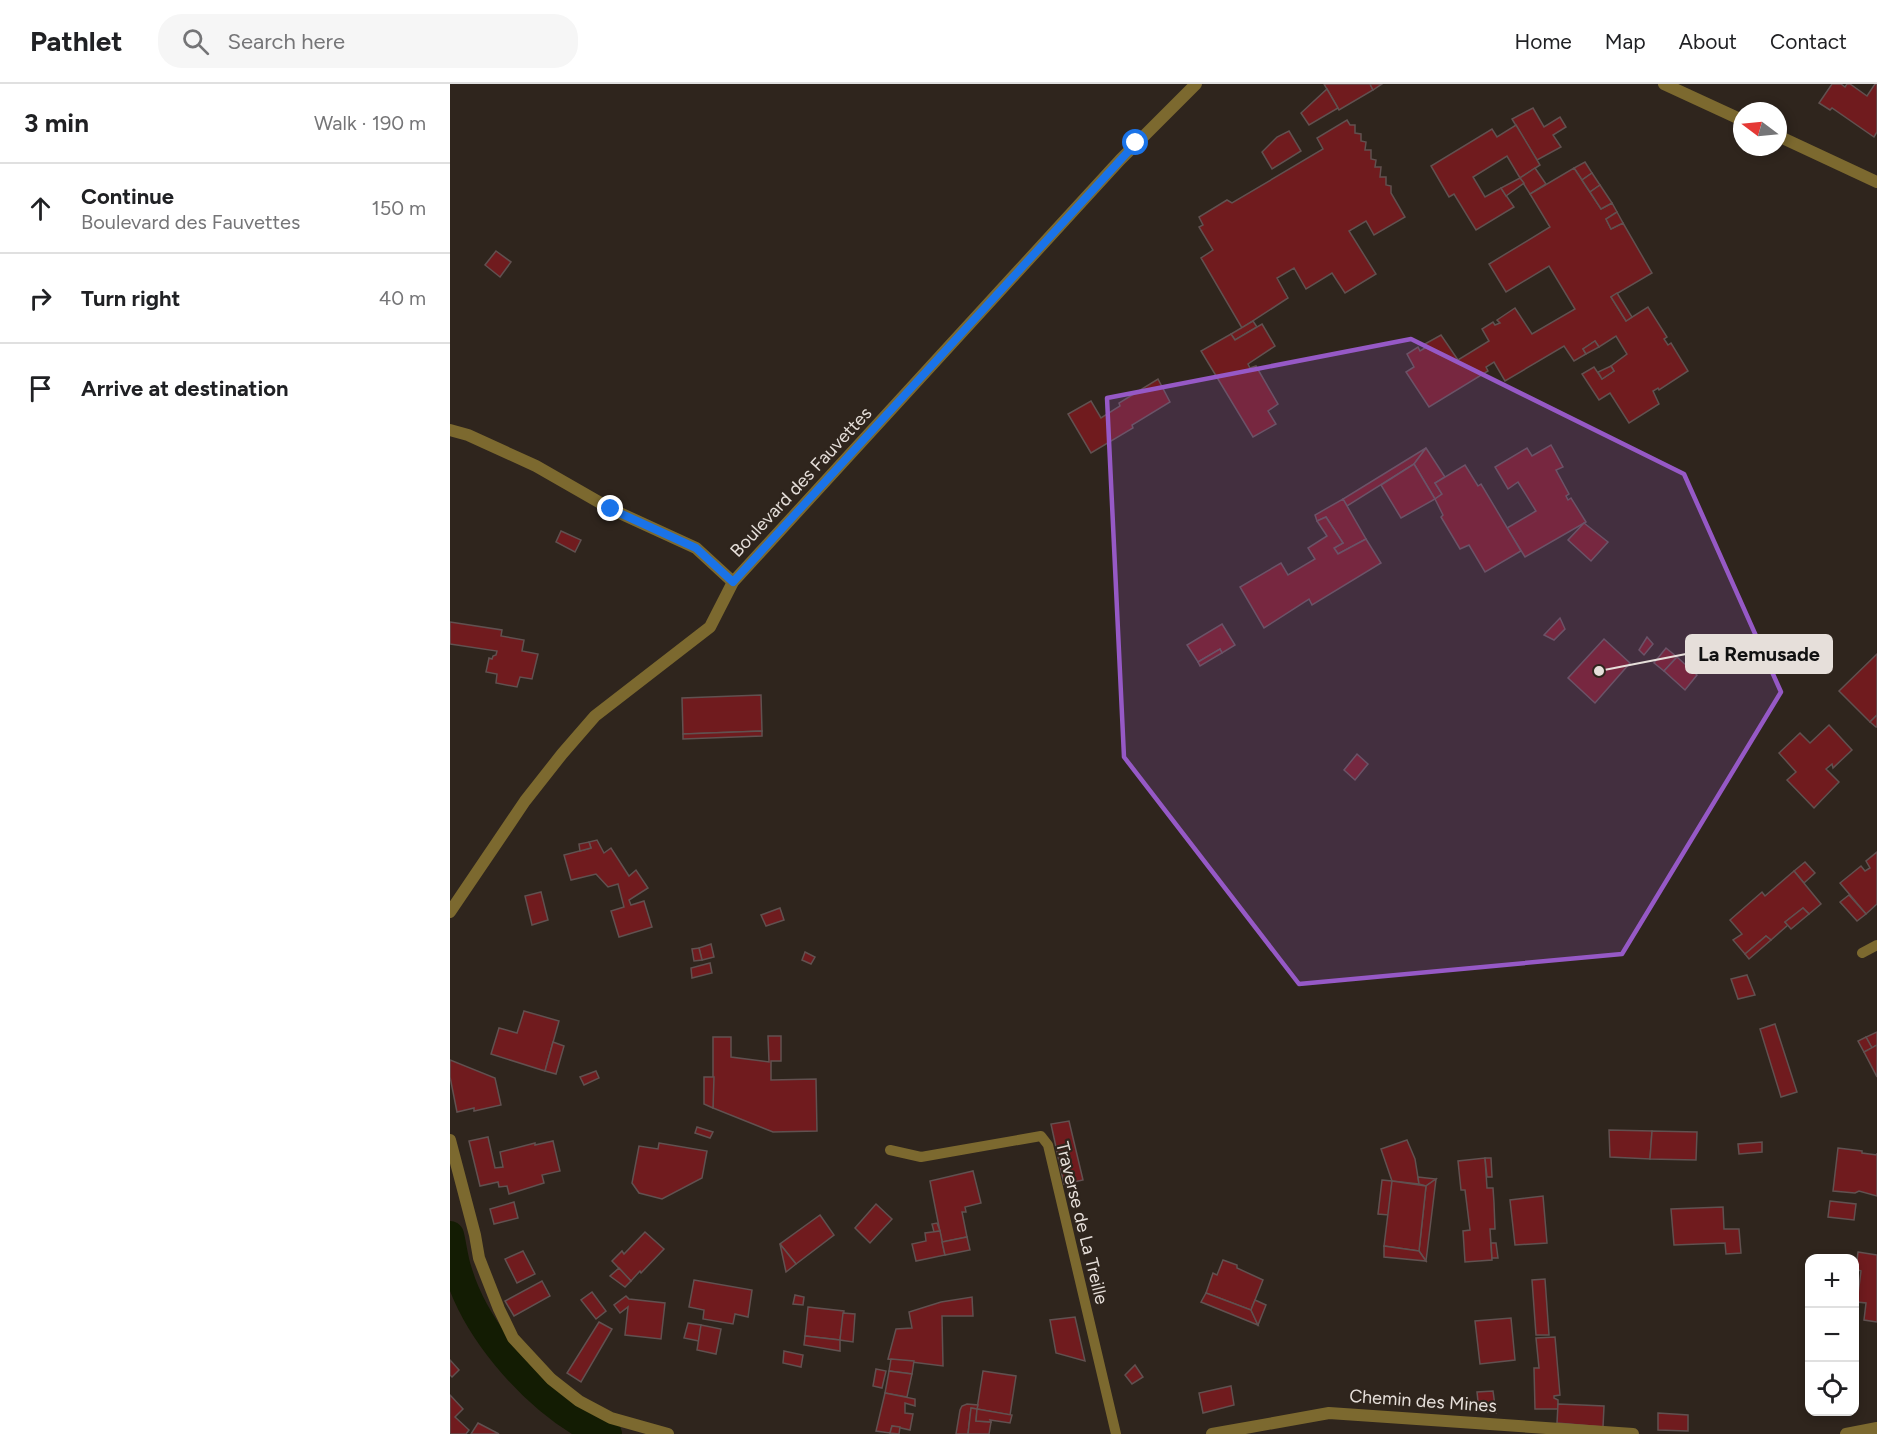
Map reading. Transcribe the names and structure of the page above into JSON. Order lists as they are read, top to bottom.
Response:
{
  "streets": {
    "street": ["Boulevard des Fauvettes", "Chemin des Mines"],
    "lane": ["Traverse de La Treille"]
  },
  "places": ["La Remusade"],
  "north": "left",
  "page": {
    "header": "Pathlet",
    "search": "Search here",
    "nav": [
      "Home",
      "Map",
      "About",
      "Contact"
    ],
    "heading": ["3 min", "Walk · 190 m"],
    "list": [
      ["Continue", "Boulevard des Fauvettes", "150 m"],
      ["Turn right", "40 m"],
      "Arrive at destination"
    ],
    "map_buttons": ["+", "−"]
  }
}
